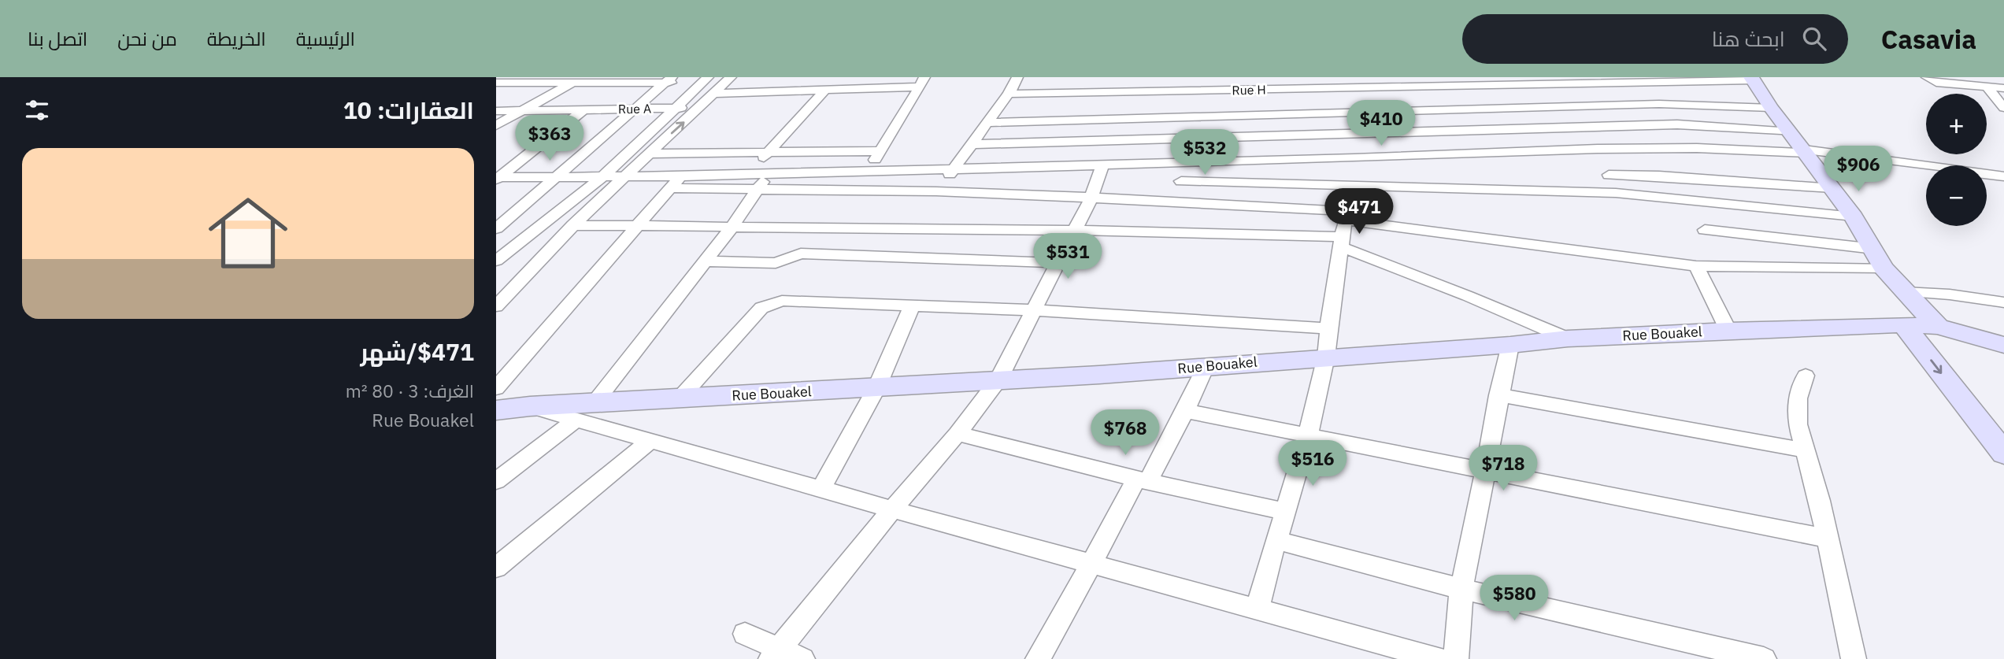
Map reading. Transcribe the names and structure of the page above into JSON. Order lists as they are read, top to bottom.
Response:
{
  "streets": {
    "main road": ["Rue Bouakel"],
    "street": ["Rue H", "Rue A"]
  },
  "page": {
    "header": "Casavia",
    "search": "ابحث هنا",
    "nav": [
      "الرئيسية",
      "الخريطة",
      "من نحن",
      "اتصل بنا"
    ],
    "heading": "العقارات: 10",
    "map_buttons": ["+", "−"],
    "price": [
      "$410",
      "$363",
      "$532",
      "$906",
      "$471",
      "$531",
      "$768",
      "$516",
      "$718",
      "$580"
    ],
    "list": [
      {
        "name": "$471/شهر",
        "note": "الغرف: 3 · 80 m² · Rue Bouakel"
      }
    ]
  }
}
